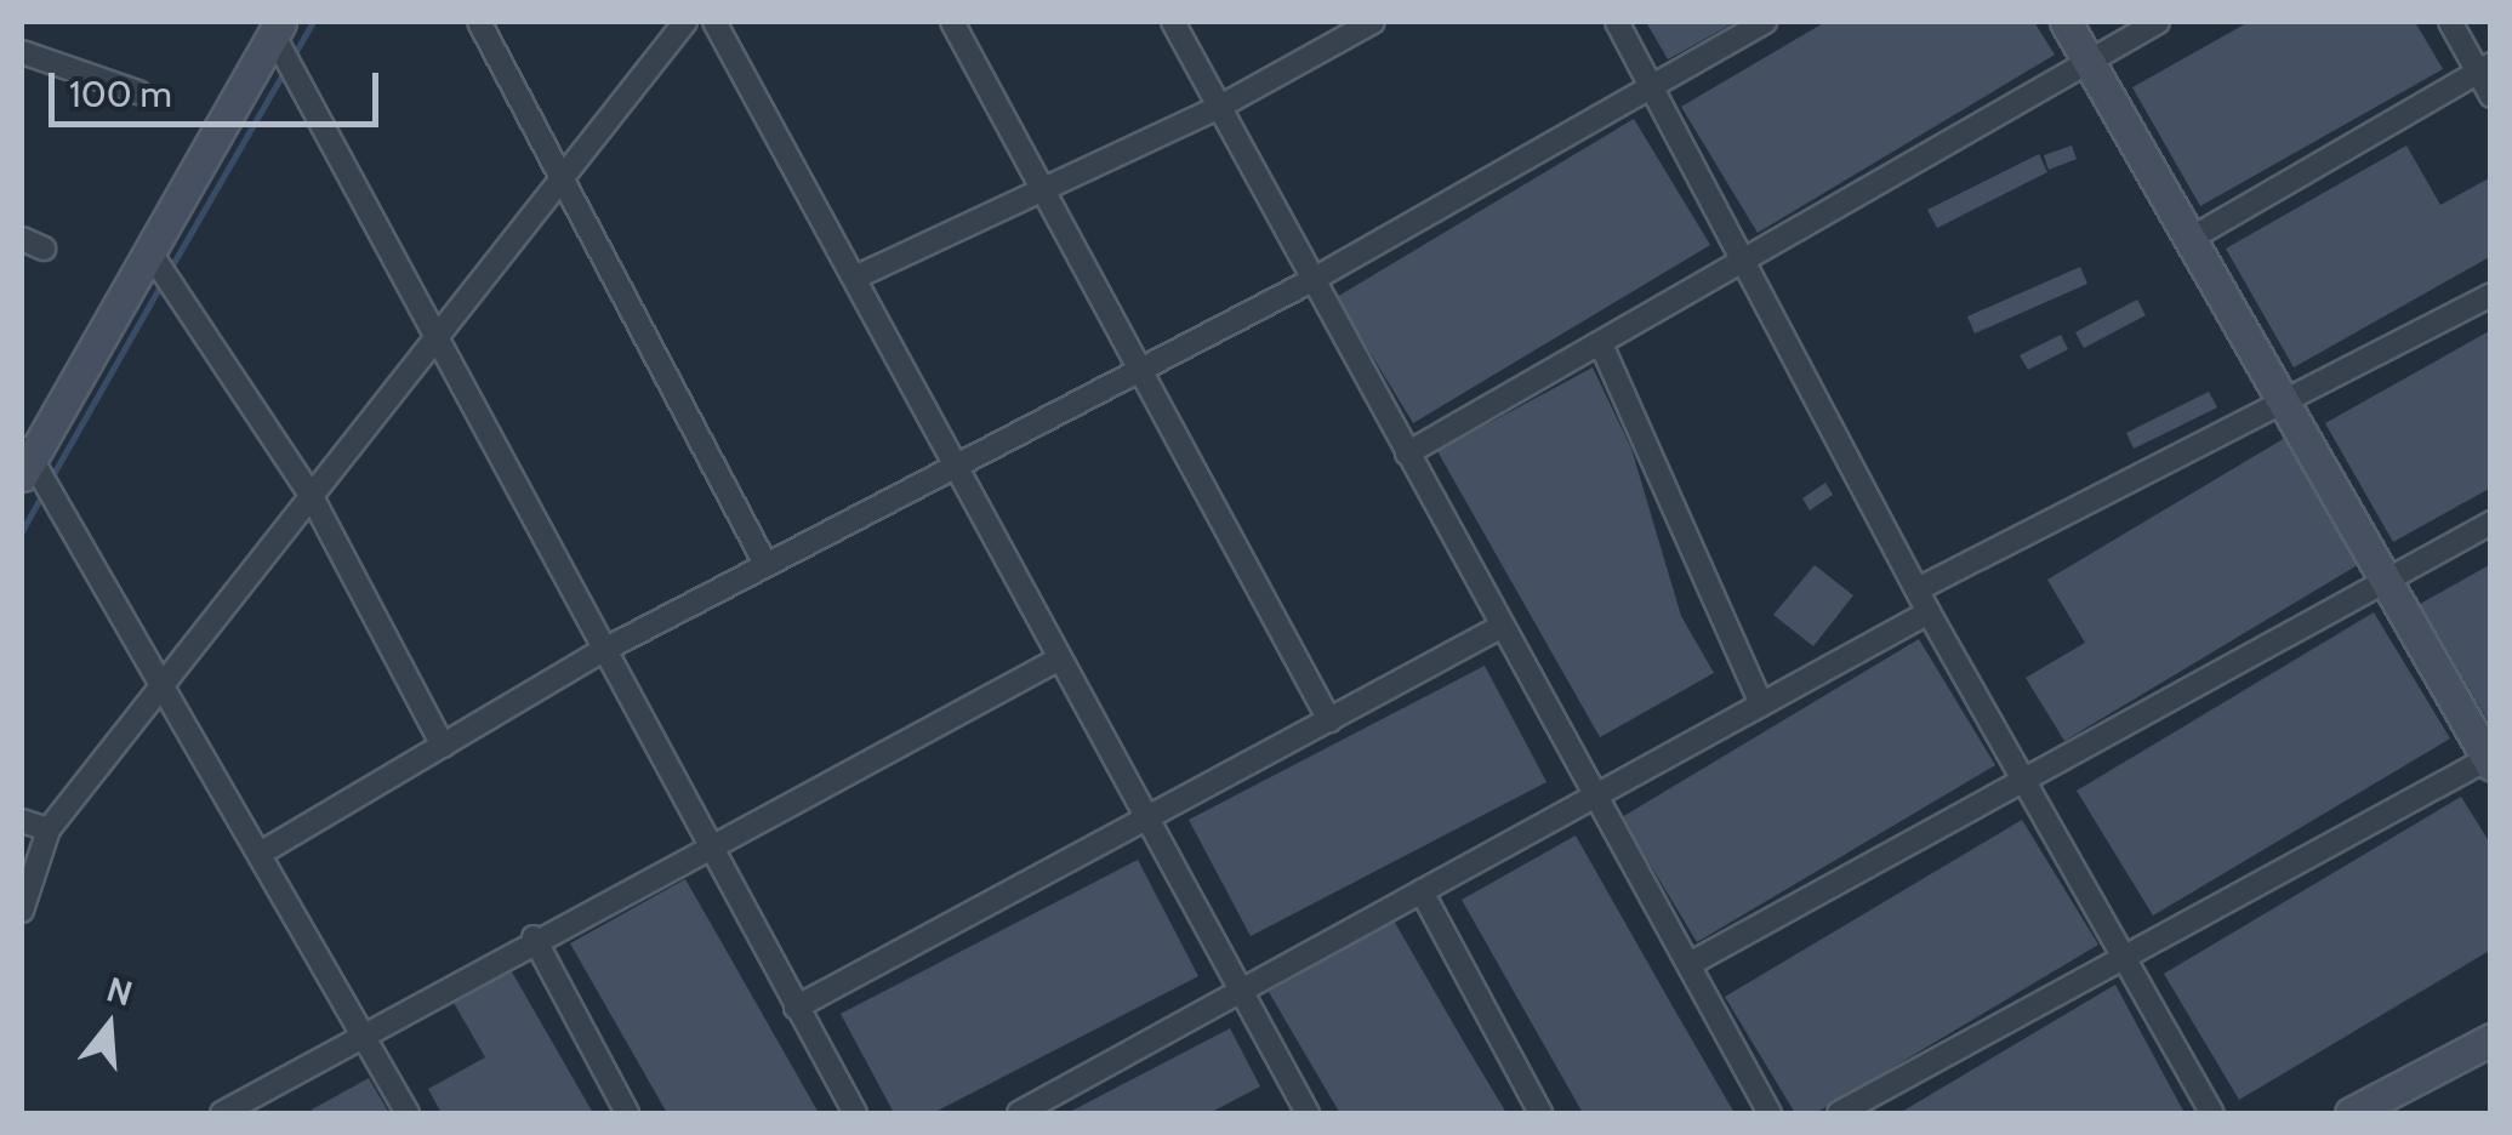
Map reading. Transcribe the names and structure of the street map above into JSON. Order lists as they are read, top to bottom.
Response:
{
  "scale_bar": "100 m",
  "north": "top"
}
